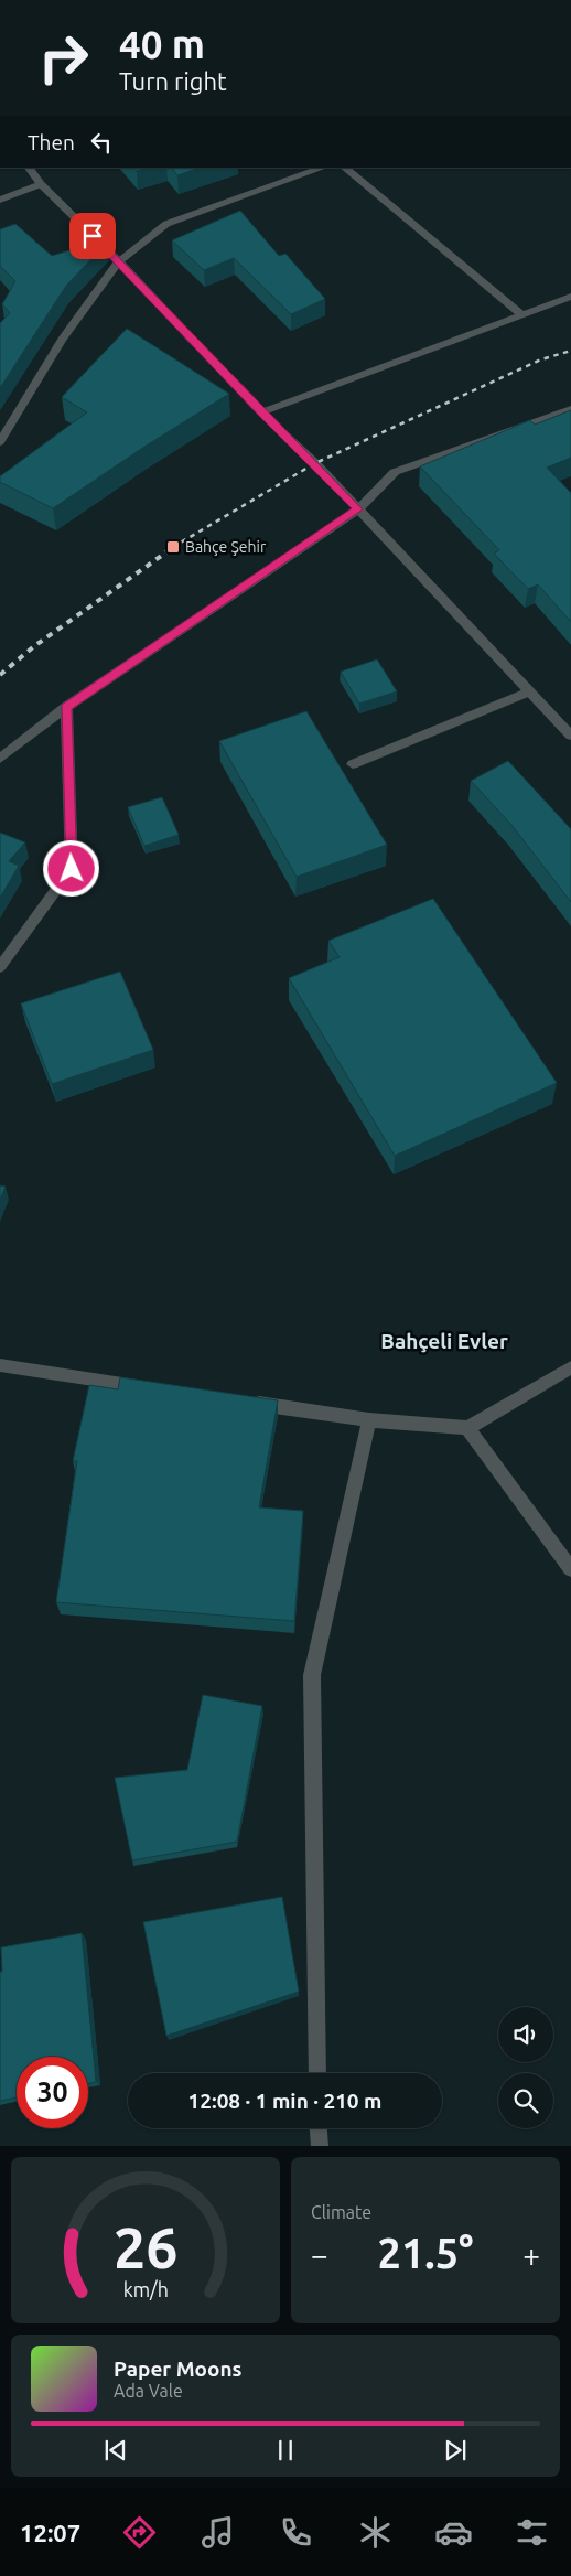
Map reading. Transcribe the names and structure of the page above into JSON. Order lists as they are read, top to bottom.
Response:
{
  "districts": ["Bahçeli Evler"],
  "places": {
    "transit": ["Bahçe Şehir"]
  },
  "page": {
    "turn": ["40 m", "Turn right"],
    "then": "Then",
    "limit": "30",
    "trip": "12:08 · 1 min · 210 m",
    "tile": "Climate",
    "heat": ["−", "21.5°", "+"],
    "song": ["Paper Moons", "Ada Vale"],
    "tabs": "12:07",
    "gauge": ["26", "km/h"]
  }
}
